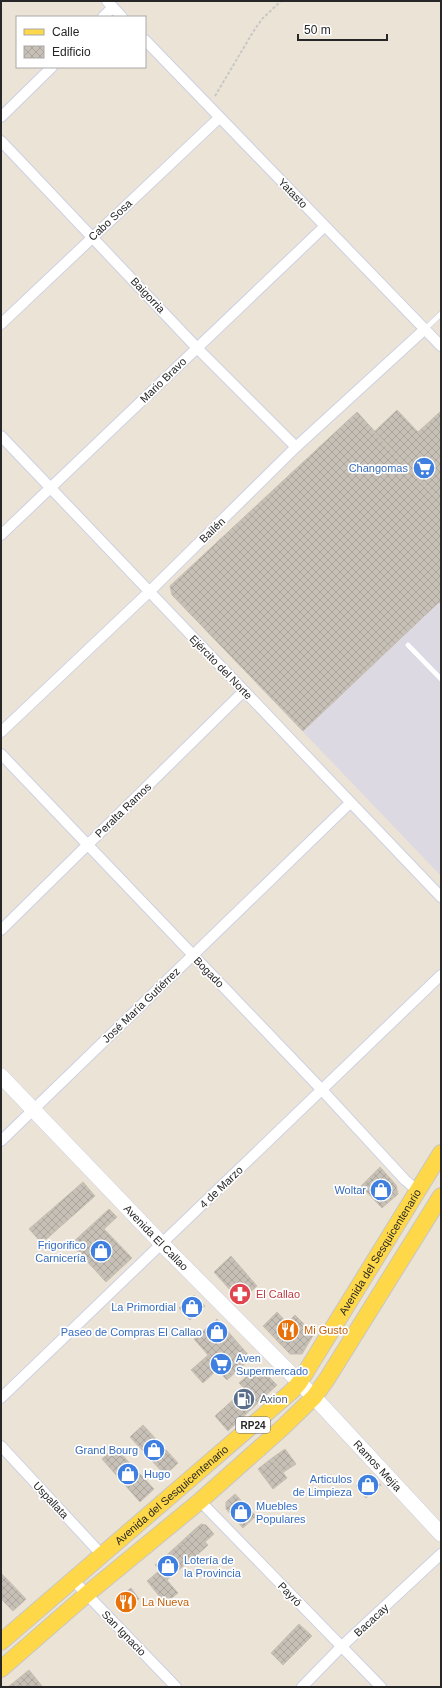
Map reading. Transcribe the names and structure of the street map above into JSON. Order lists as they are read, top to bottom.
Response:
{
  "streets": {
    "main road": ["Avenida del Sesquicentenario", "RP24"],
    "street": [
      "Yatasto",
      "Cabo Sosa",
      "Baigorria",
      "Mario Bravo",
      "Bailén",
      "Ejército del Norte",
      "Peralta Ramos",
      "Bogado",
      "José María Gutiérrez",
      "4 de Marzo",
      "Avenida El Callao",
      "Ramos Mejía",
      "Uspallata",
      "Payró",
      "Bacacay",
      "San Ignacio"
    ]
  },
  "crossings": [
    ["Yatasto", "Cabo Sosa"],
    ["Yatasto", "Mario Bravo"],
    ["Yatasto", "Bailén"],
    ["Cabo Sosa", "Baigorria"],
    ["Baigorria", "Mario Bravo"],
    ["Baigorria", "Bailén"],
    ["Mario Bravo", "Ejército del Norte"],
    ["Bailén", "Ejército del Norte"],
    ["Ejército del Norte", "Peralta Ramos"],
    ["Ejército del Norte", "José María Gutiérrez"],
    ["Peralta Ramos", "Bogado"],
    ["Bogado", "José María Gutiérrez"],
    ["Bogado", "4 de Marzo"],
    ["Bogado", "Avenida del Sesquicentenario"],
    ["José María Gutiérrez", "Avenida El Callao"],
    ["4 de Marzo", "Avenida El Callao"],
    ["Avenida El Callao", "Avenida del Sesquicentenario"],
    ["Avenida El Callao", "Ramos Mejía"],
    ["Avenida del Sesquicentenario", "Ramos Mejía"],
    ["Avenida del Sesquicentenario", "Uspallata"],
    ["Avenida del Sesquicentenario", "Payró"],
    ["Avenida del Sesquicentenario", "San Ignacio"],
    ["Payró", "Bacacay"]
  ],
  "places": {
    "supermarket": ["Changomas", "Aven Supermercado"],
    "shop": [
      "Woltar",
      "Frigorifico Carnicería",
      "La Primordial",
      "Paseo de Compras El Callao",
      "Grand Bourg",
      "Hugo",
      "Articulos de Limpieza",
      "Muebles Populares",
      "Lotería de la Provincia"
    ],
    "pharmacy": ["El Callao"],
    "restaurant": ["Mi Gusto", "La Nueva"],
    "fuel station": ["Axion"]
  },
  "legend": ["Calle", "Edificio"],
  "scale_bar": "50 m"
}
